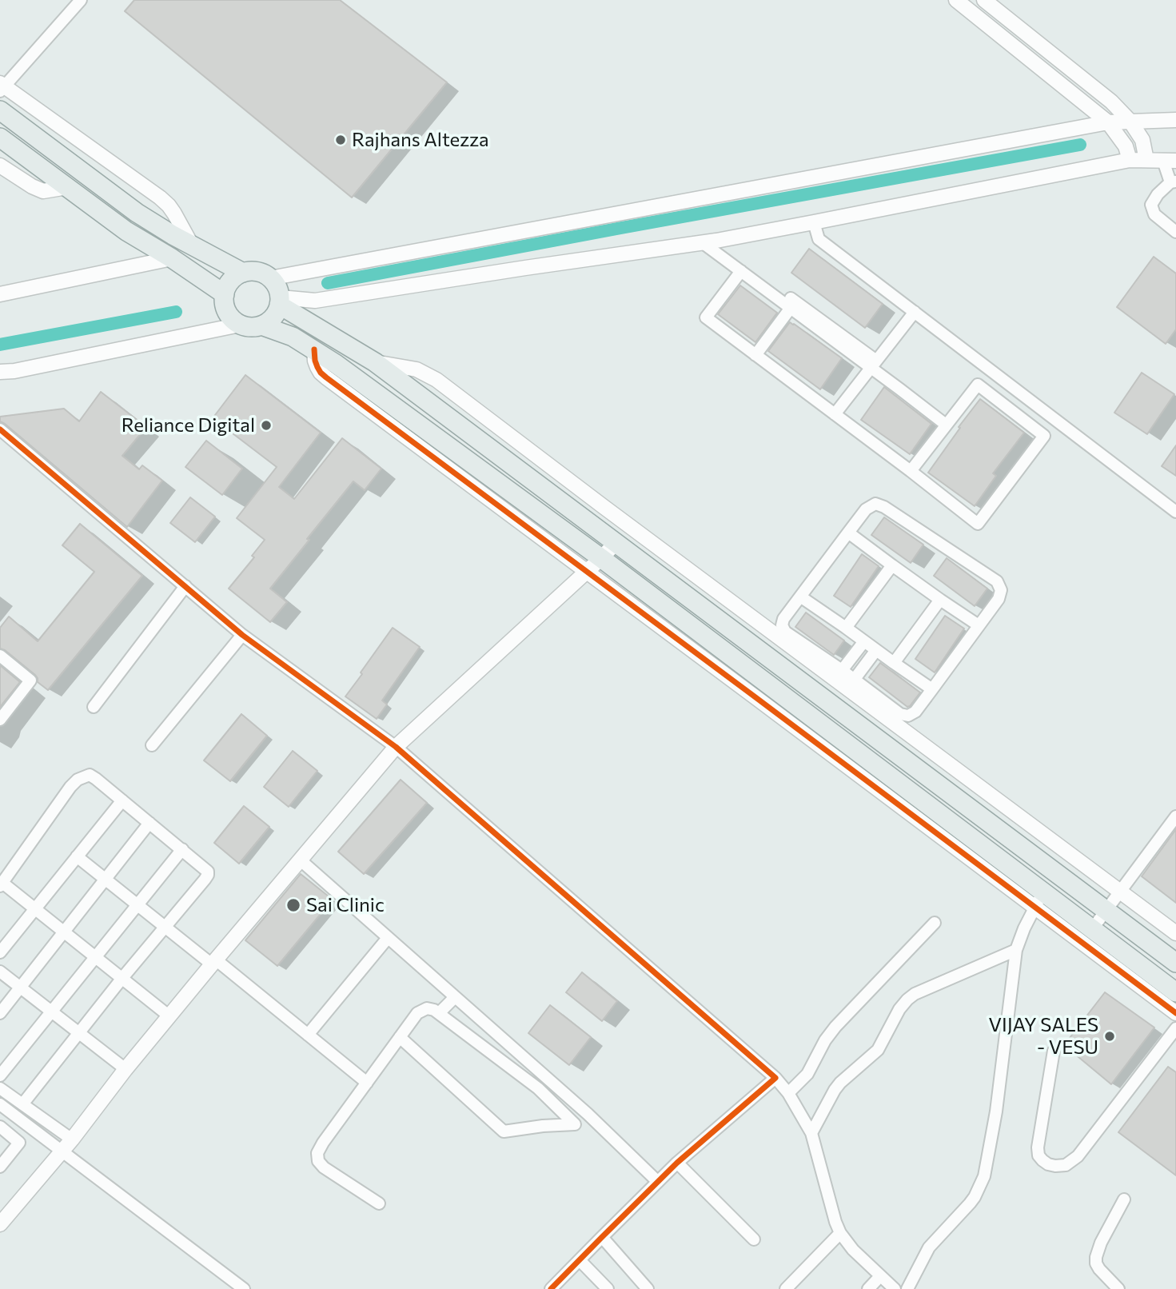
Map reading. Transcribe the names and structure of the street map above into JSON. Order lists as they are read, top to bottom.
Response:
{
  "places": [
    "Rajhans Altezza",
    "Reliance Digital",
    "Sai Clinic",
    "VIJAY SALES - VESU"
  ]
}
